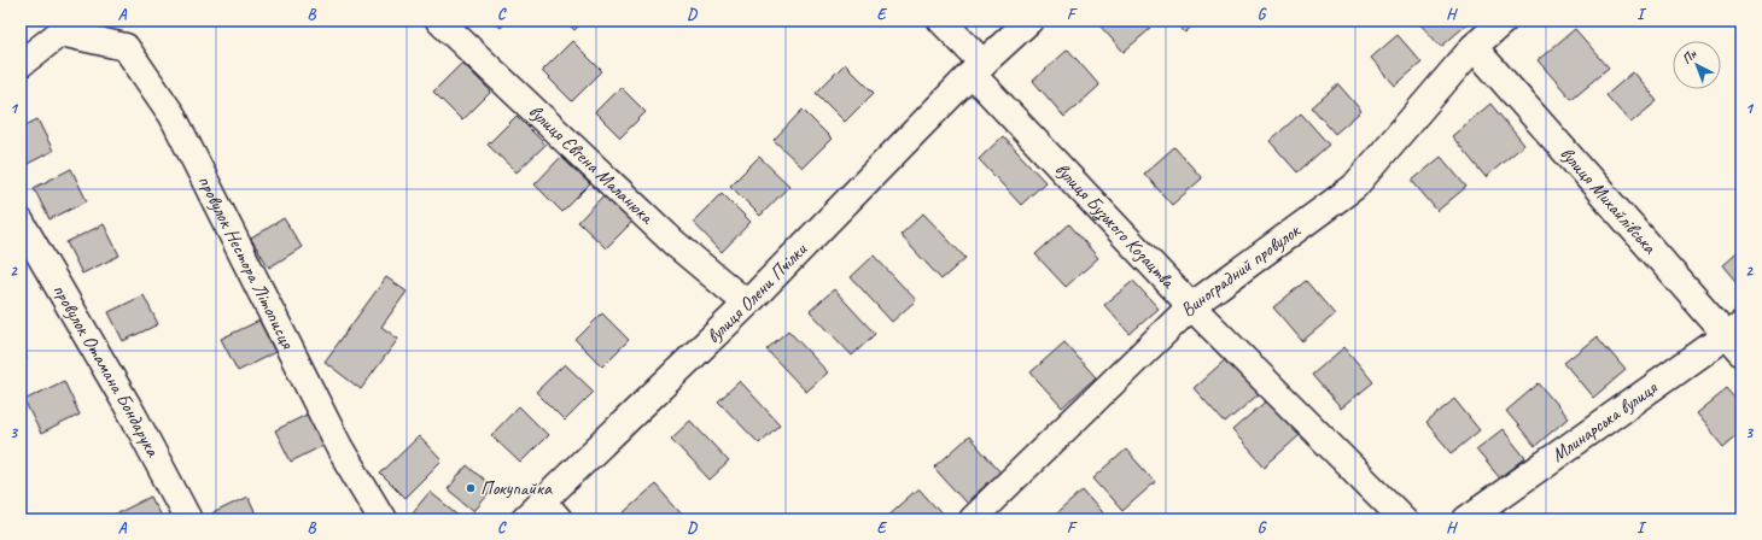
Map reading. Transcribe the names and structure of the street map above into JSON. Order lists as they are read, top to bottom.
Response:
{
  "streets": {
    "street": [
      "вулиця Євгена Маланюка",
      "вулиця Михайлівська",
      "вулиця Бузького Козацтва",
      "провулок Нестора Літописця",
      "Виноградний провулок",
      "вулиця Олени Пчілки",
      "провулок Отамана Бондарука",
      "Млинарська вулиця"
    ]
  },
  "crossings": [
    ["вулиця Євгена Маланюка", "вулиця Олени Пчілки"],
    ["вулиця Михайлівська", "Виноградний провулок"],
    ["вулиця Михайлівська", "Млинарська вулиця"],
    ["вулиця Бузького Козацтва", "Виноградний провулок"],
    ["вулиця Бузького Козацтва", "вулиця Олени Пчілки"]
  ],
  "places": ["Покупайка"],
  "north": "top left",
  "grid": {
    "columns": [
      "A",
      "B",
      "C",
      "D",
      "E",
      "F",
      "G",
      "H",
      "I"
    ],
    "rows": ["1", "2", "3"]
  }
}
